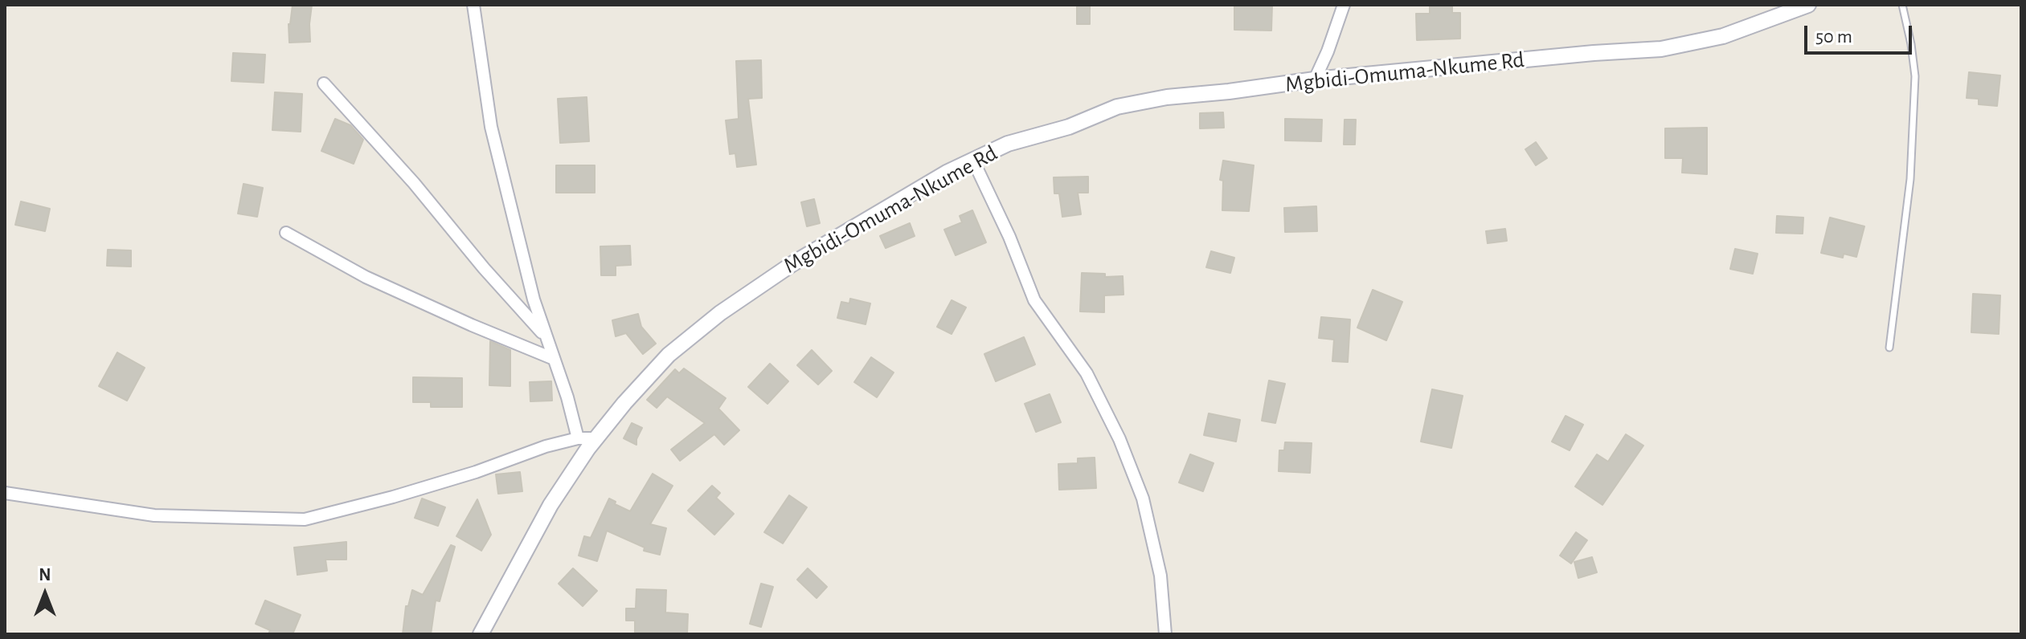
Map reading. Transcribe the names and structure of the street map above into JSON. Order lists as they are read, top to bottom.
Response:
{
  "streets": {
    "street": ["Mgbidi-Omuma-Nkume Rd"]
  },
  "scale_bar": "50 m",
  "north": "top"
}
